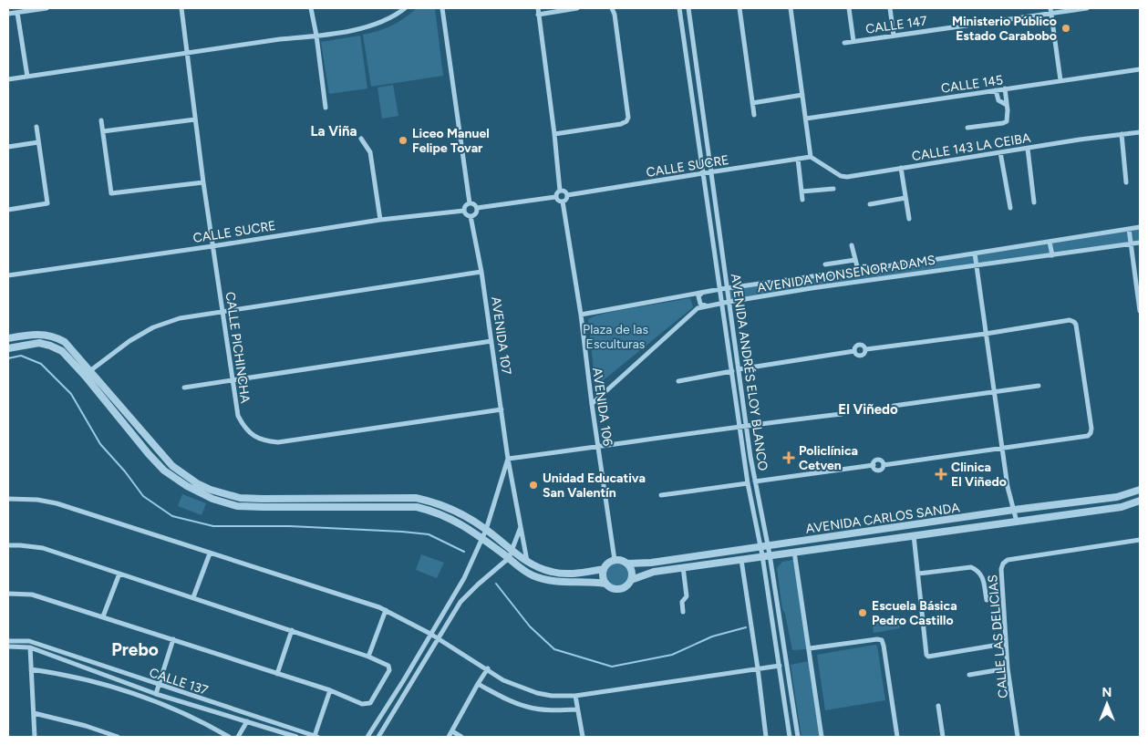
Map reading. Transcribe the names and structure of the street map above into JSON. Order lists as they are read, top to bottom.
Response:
{
  "streets": {
    "street": [
      "CALLE 147",
      "CALLE 145",
      "CALLE 143 LA CEIBA",
      "CALLE SUCRE",
      "AVENIDA MONSEÑOR ADAMS",
      "AVENIDA 107",
      "CALLE PICHINCHA",
      "AVENIDA ANDRÉS ELOY BLANCO",
      "AVENIDA 106",
      "AVENIDA CARLOS SANDA",
      "CALLE LAS DELICIAS",
      "CALLE 137"
    ]
  },
  "crossings": [
    ["CALLE 143 LA CEIBA", "CALLE SUCRE"],
    ["CALLE SUCRE", "AVENIDA 107"],
    ["CALLE SUCRE", "CALLE PICHINCHA"],
    ["CALLE SUCRE", "AVENIDA ANDRÉS ELOY BLANCO"],
    ["CALLE SUCRE", "AVENIDA 106"],
    ["AVENIDA MONSEÑOR ADAMS", "AVENIDA ANDRÉS ELOY BLANCO"],
    ["AVENIDA MONSEÑOR ADAMS", "AVENIDA 106"],
    ["AVENIDA 107", "CALLE PICHINCHA"],
    ["AVENIDA ANDRÉS ELOY BLANCO", "AVENIDA CARLOS SANDA"],
    ["AVENIDA 106", "AVENIDA CARLOS SANDA"]
  ],
  "districts": ["La Viña", "El Viñedo", "Prebo"],
  "parks": ["Plaza de las Esculturas"],
  "places": {
    "other": [
      "Ministerio Público Estado Carabobo",
      "Liceo Manuel Felipe Tovar",
      "Unidad Educativa San Valentín",
      "Escuela Básica Pedro Castillo"
    ],
    "health": ["Policlínica Cetven", "Clinica El Viñedo"]
  },
  "north": "top"
}
